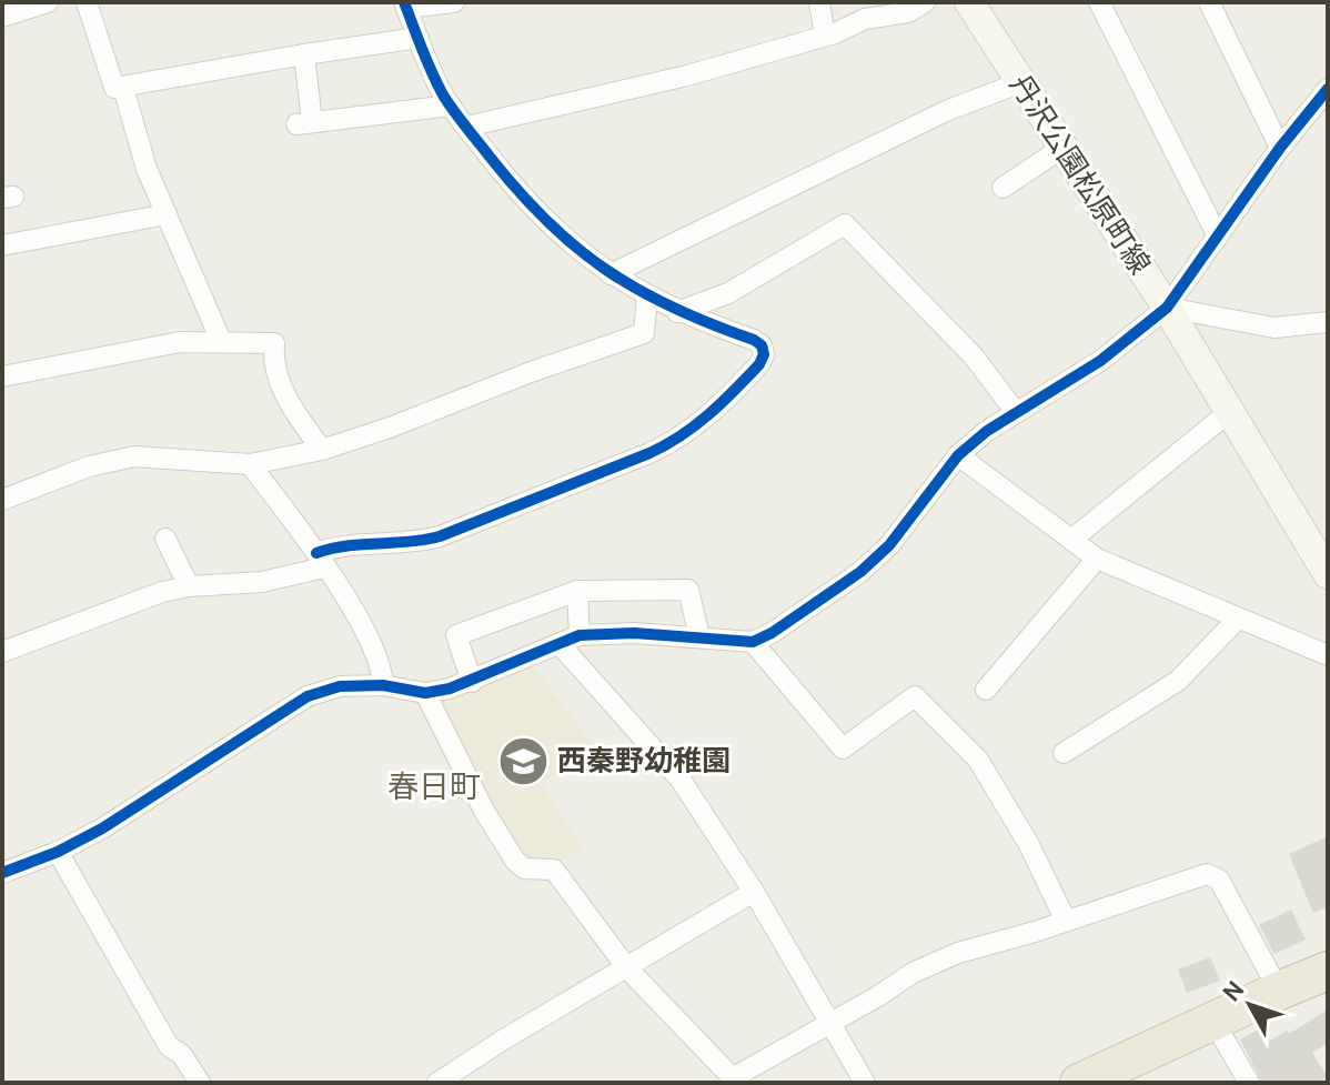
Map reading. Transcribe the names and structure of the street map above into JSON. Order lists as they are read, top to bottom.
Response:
{
  "streets": {
    "main road": ["丹沢公園松原町線"]
  },
  "districts": ["春日町"],
  "places": {
    "school or university": ["西秦野幼稚園"]
  },
  "north": "top left"
}
